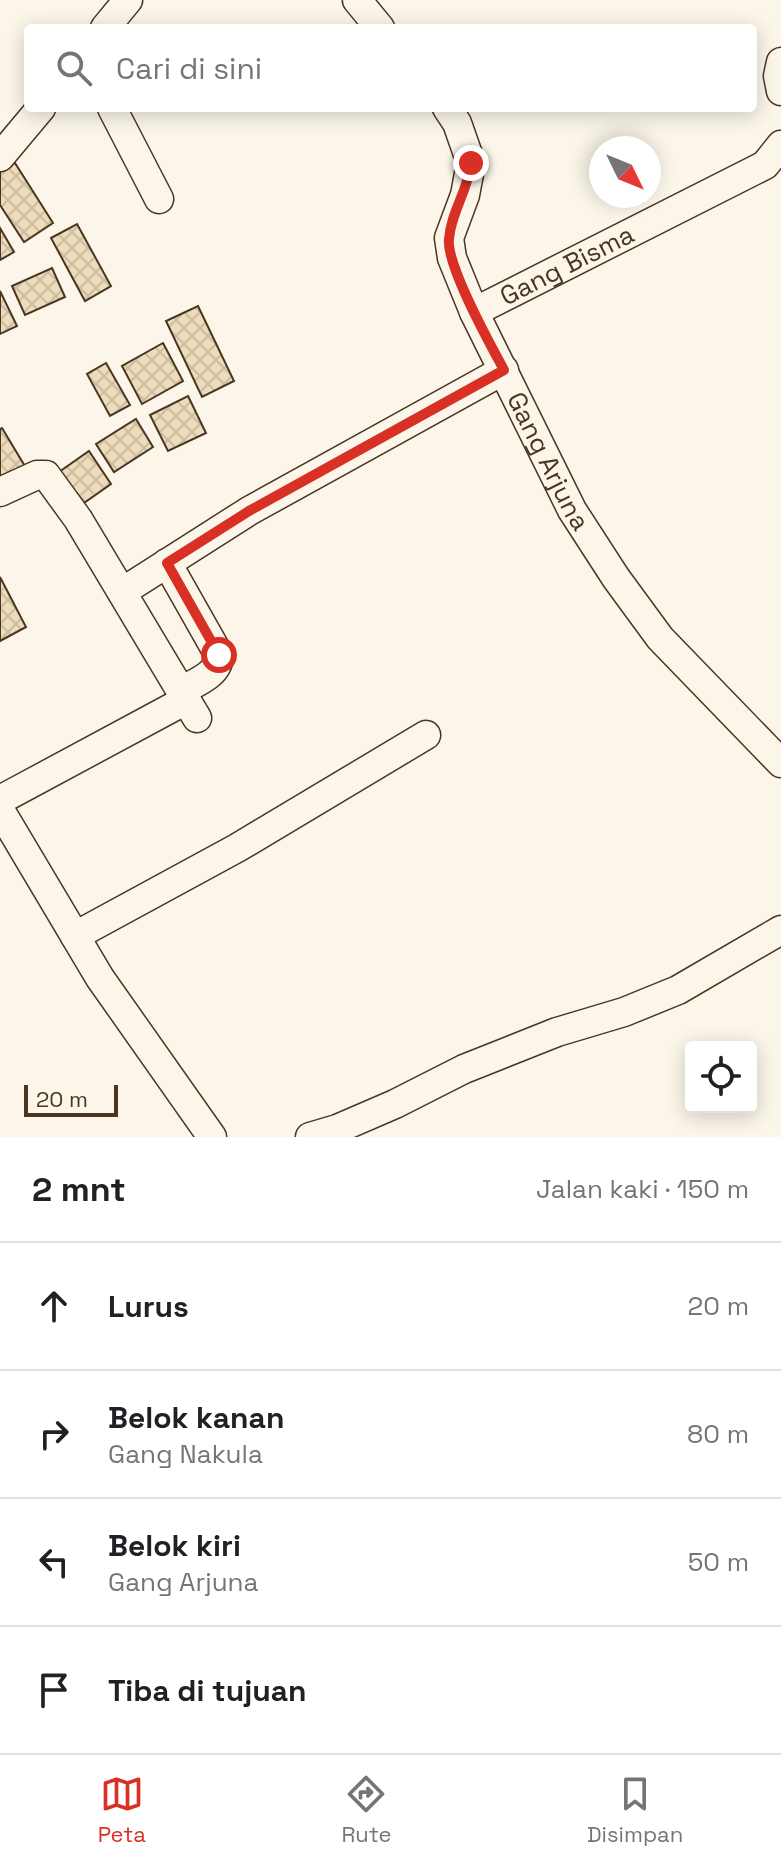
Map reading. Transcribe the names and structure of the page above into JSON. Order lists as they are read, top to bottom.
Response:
{
  "streets": {
    "street": ["Gang Bisma", "Gang Arjuna"]
  },
  "crossings": [
    ["Gang Bisma", "Gang Arjuna"]
  ],
  "scale_bar": "20 m",
  "north": "bottom right",
  "page": {
    "search": "Cari di sini",
    "scale": "20 m",
    "heading": ["2 mnt", "Jalan kaki · 150 m"],
    "list": [
      ["Lurus", "20 m"],
      ["Belok kanan", "Gang Nakula", "80 m"],
      ["Belok kiri", "Gang Arjuna", "50 m"],
      "Tiba di tujuan"
    ],
    "nav": ["Peta", "Rute", "Disimpan"]
  }
}
